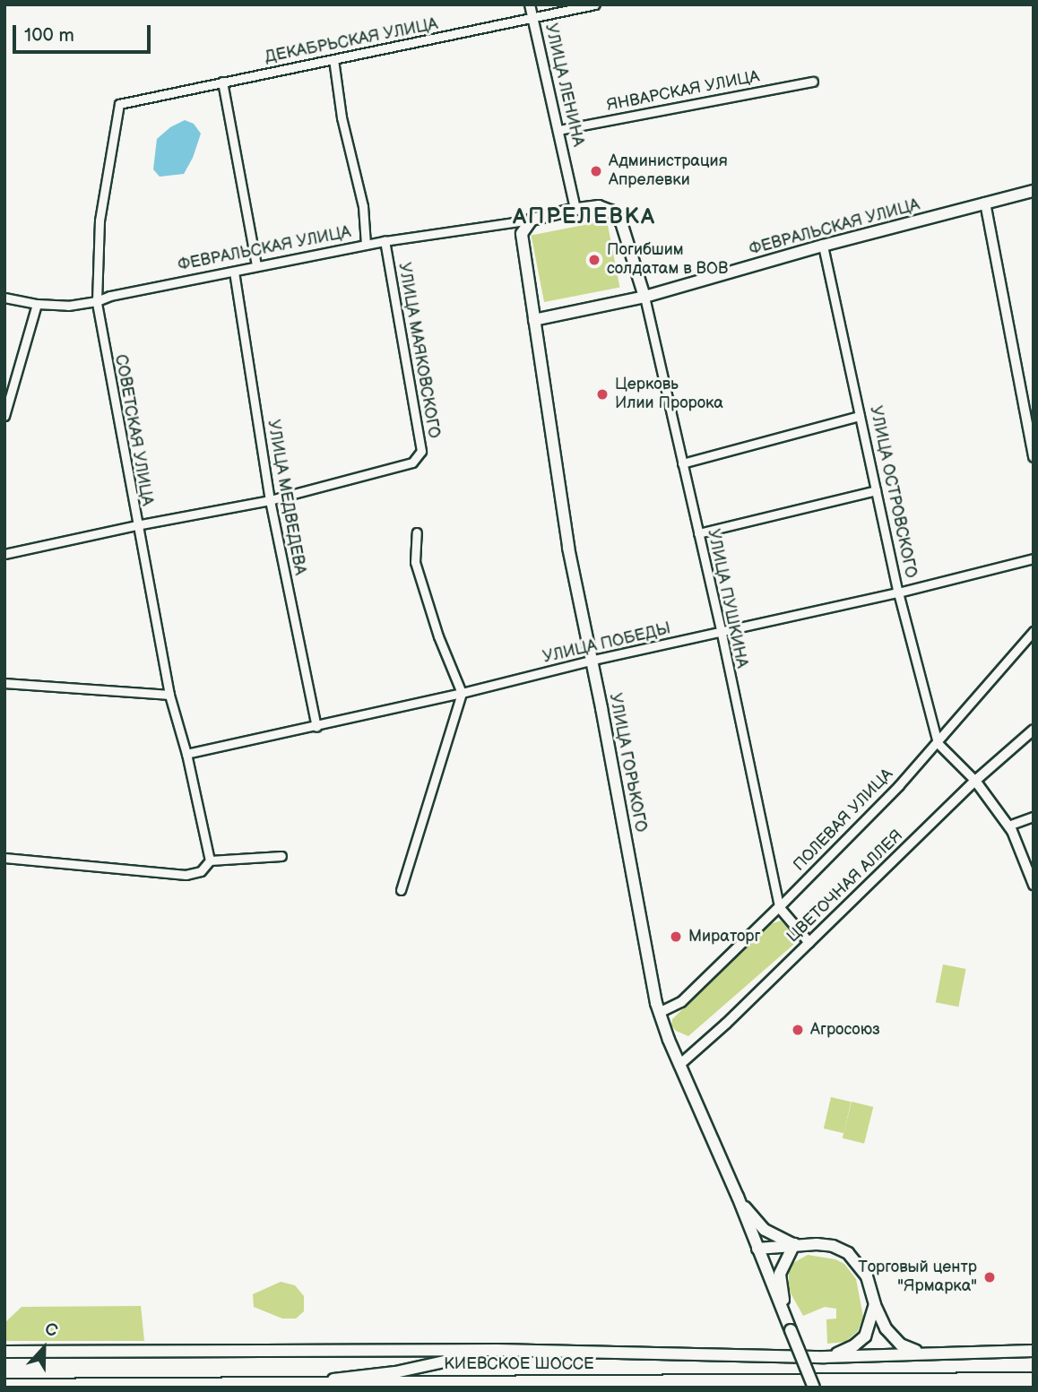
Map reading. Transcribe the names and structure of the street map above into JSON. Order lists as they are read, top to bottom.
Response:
{
  "streets": {
    "highway": ["КИЕВСКОЕ ШОССЕ"],
    "main road": ["ФЕВРАЛЬСКАЯ УЛИЦА", "УЛИЦА ГОРЬКОГО"],
    "street": [
      "ДЕКАБРЬСКАЯ УЛИЦА",
      "УЛИЦА ЛЕНИНА",
      "ЯНВАРСКАЯ УЛИЦА",
      "УЛИЦА МАЯКОВСКОГО",
      "СОВЕТСКАЯ УЛИЦА",
      "УЛИЦА ОСТРОВСКОГО",
      "УЛИЦА МЕДВЕДЕВА",
      "УЛИЦА ПУШКИНА",
      "УЛИЦА ПОБЕДЫ",
      "ПОЛЕВАЯ УЛИЦА",
      "ЦВЕТОЧНАЯ АЛЛЕЯ"
    ]
  },
  "crossings": [
    ["ДЕКАБРЬСКАЯ УЛИЦА", "УЛИЦА ЛЕНИНА"],
    ["ДЕКАБРЬСКАЯ УЛИЦА", "СОВЕТСКАЯ УЛИЦА"],
    ["УЛИЦА ЛЕНИНА", "ЯНВАРСКАЯ УЛИЦА"],
    ["ФЕВРАЛЬСКАЯ УЛИЦА", "УЛИЦА МАЯКОВСКОГО"],
    ["ФЕВРАЛЬСКАЯ УЛИЦА", "СОВЕТСКАЯ УЛИЦА"],
    ["ФЕВРАЛЬСКАЯ УЛИЦА", "УЛИЦА ОСТРОВСКОГО"],
    ["ФЕВРАЛЬСКАЯ УЛИЦА", "УЛИЦА МЕДВЕДЕВА"],
    ["ФЕВРАЛЬСКАЯ УЛИЦА", "УЛИЦА ПУШКИНА"],
    ["ФЕВРАЛЬСКАЯ УЛИЦА", "УЛИЦА ГОРЬКОГО"],
    ["УЛИЦА МАЯКОВСКОГО", "УЛИЦА МЕДВЕДЕВА"],
    ["СОВЕТСКАЯ УЛИЦА", "УЛИЦА ПОБЕДЫ"],
    ["УЛИЦА ОСТРОВСКОГО", "УЛИЦА ПОБЕДЫ"],
    ["УЛИЦА ОСТРОВСКОГО", "ПОЛЕВАЯ УЛИЦА"],
    ["УЛИЦА МЕДВЕДЕВА", "УЛИЦА ПОБЕДЫ"],
    ["УЛИЦА ПУШКИНА", "УЛИЦА ПОБЕДЫ"],
    ["УЛИЦА ПУШКИНА", "ПОЛЕВАЯ УЛИЦА"],
    ["УЛИЦА ПОБЕДЫ", "УЛИЦА ГОРЬКОГО"],
    ["УЛИЦА ГОРЬКОГО", "ПОЛЕВАЯ УЛИЦА"],
    ["УЛИЦА ГОРЬКОГО", "ЦВЕТОЧНАЯ АЛЛЕЯ"]
  ],
  "districts": ["АПРЕЛЕВКА"],
  "places": [
    "Администрация Апрелевки",
    "Погибшим солдатам в ВОВ",
    "Церковь Илии Пророка",
    "Мираторг",
    "Агросоюз",
    "Торговый центр \"Ярмарка\""
  ],
  "scale_bar": "100 m",
  "north": "top"
}
